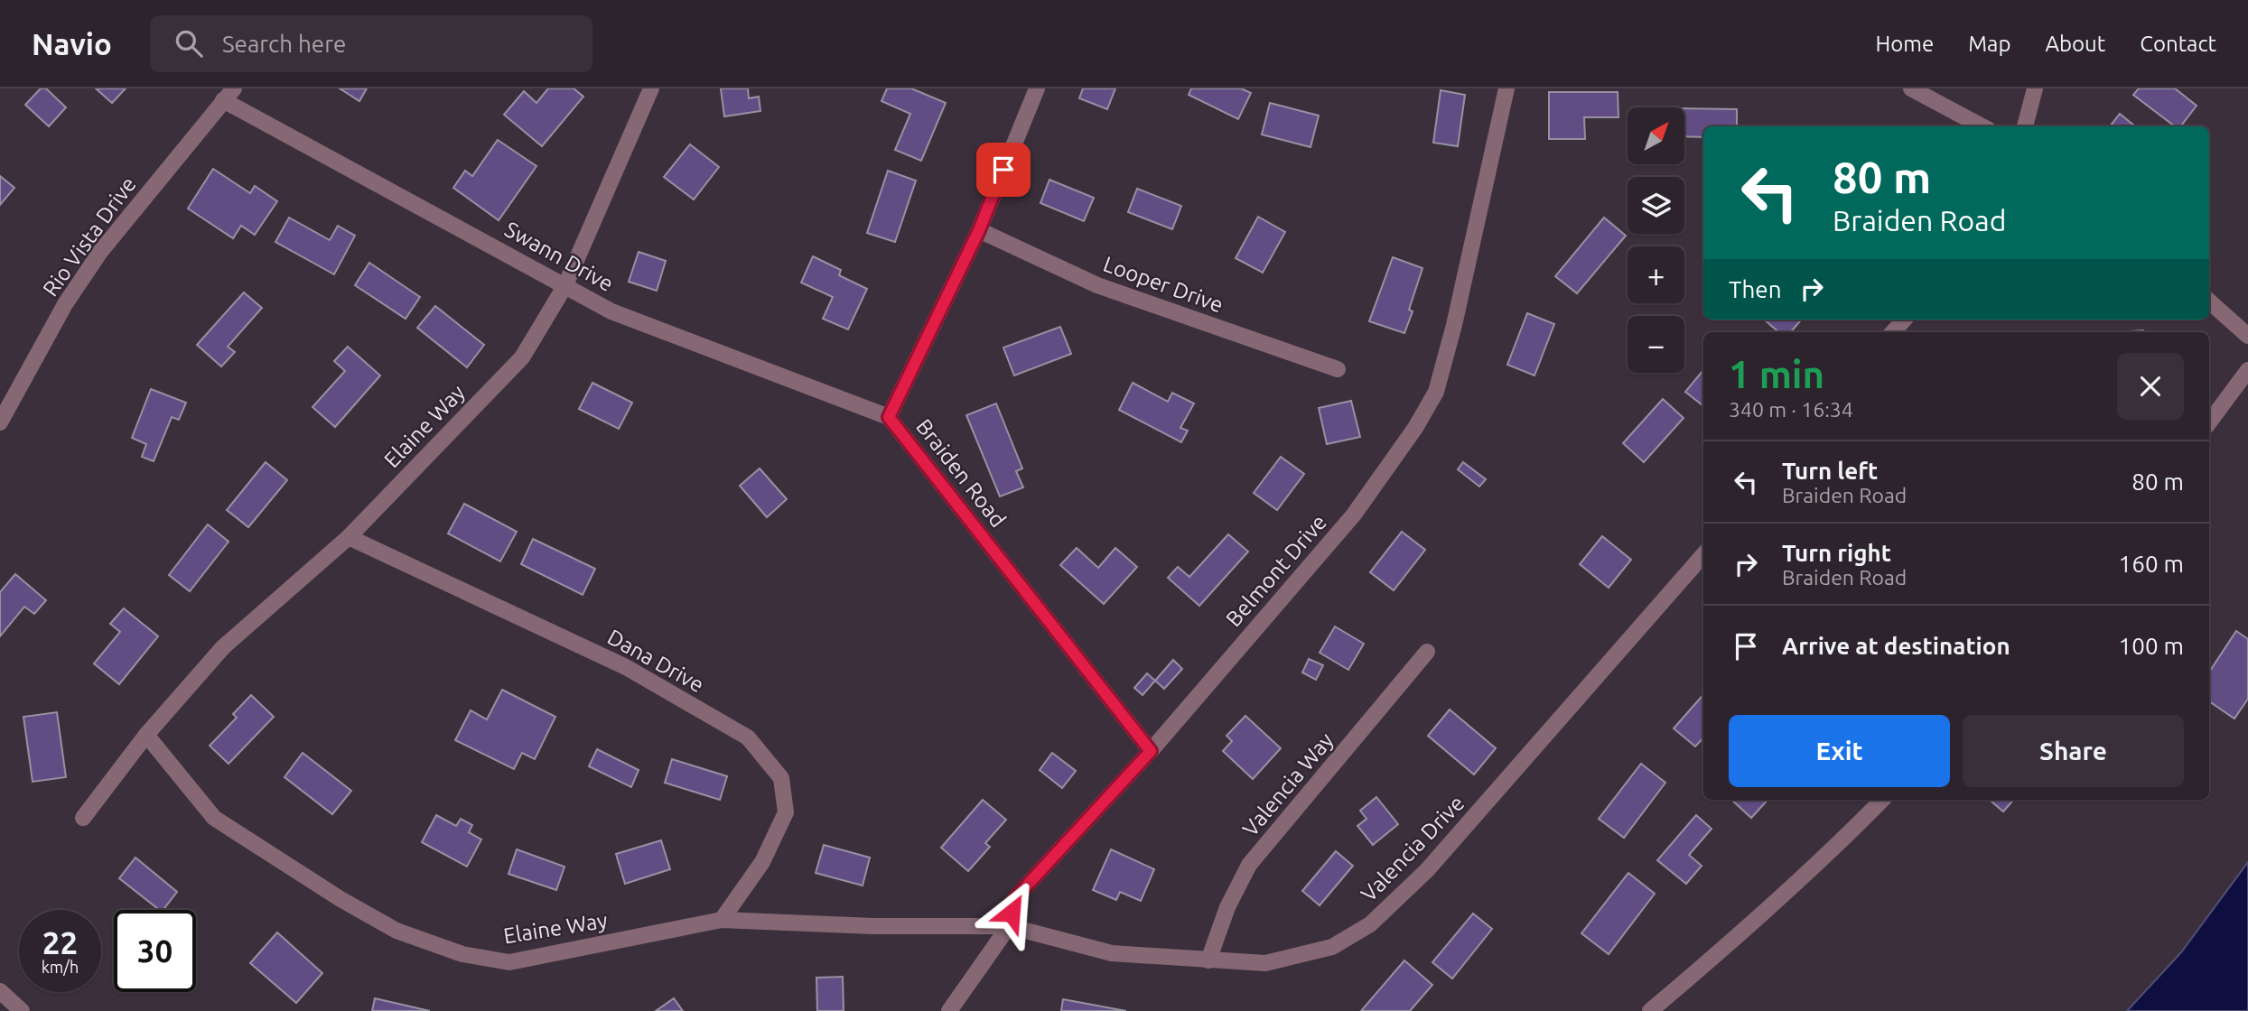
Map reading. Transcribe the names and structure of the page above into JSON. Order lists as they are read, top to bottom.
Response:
{
  "streets": {
    "street": [
      "Rio Vista Drive",
      "Swann Drive",
      "Looper Drive",
      "Elaine Way",
      "Braiden Road",
      "Belmont Drive",
      "Dana Drive",
      "Valencia Way",
      "Valencia Drive"
    ]
  },
  "crossings": [
    ["Rio Vista Drive", "Swann Drive"],
    ["Swann Drive", "Elaine Way"],
    ["Swann Drive", "Braiden Road"],
    ["Looper Drive", "Braiden Road"],
    ["Elaine Way", "Belmont Drive"],
    ["Elaine Way", "Dana Drive"],
    ["Elaine Way", "Valencia Drive"],
    ["Braiden Road", "Belmont Drive"],
    ["Belmont Drive", "Valencia Drive"],
    ["Valencia Way", "Valencia Drive"]
  ],
  "north": "top right",
  "page": {
    "header": "Navio",
    "search": "Search here",
    "nav": [
      "Home",
      "Map",
      "About",
      "Contact"
    ],
    "map_buttons": ["+", "−"],
    "turn": ["80 m", "Braiden Road"],
    "then": "Then",
    "heading": ["1 min", "340 m · 16:34"],
    "list": [
      {
        "name": "Turn left",
        "note": "Braiden Road",
        "value": "80 m"
      },
      {
        "name": "Turn right",
        "note": "Braiden Road",
        "value": "160 m"
      },
      {
        "name": "Arrive at destination",
        "value": "100 m"
      }
    ],
    "buttons": ["Exit", "Share"],
    "speed": "22 km/h",
    "limit": "30"
  }
}
